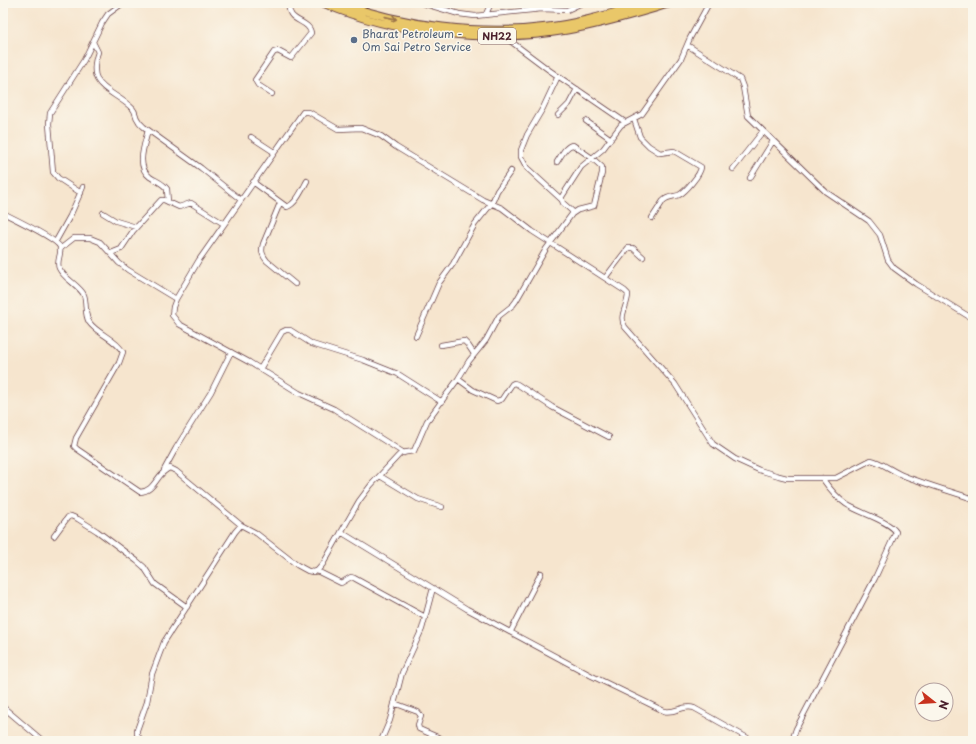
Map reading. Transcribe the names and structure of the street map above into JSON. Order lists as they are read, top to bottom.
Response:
{
  "streets": {
    "highway": ["NH22"]
  },
  "places": ["Bharat Petroleum - Om Sai Petro Service"],
  "north": "right"
}
